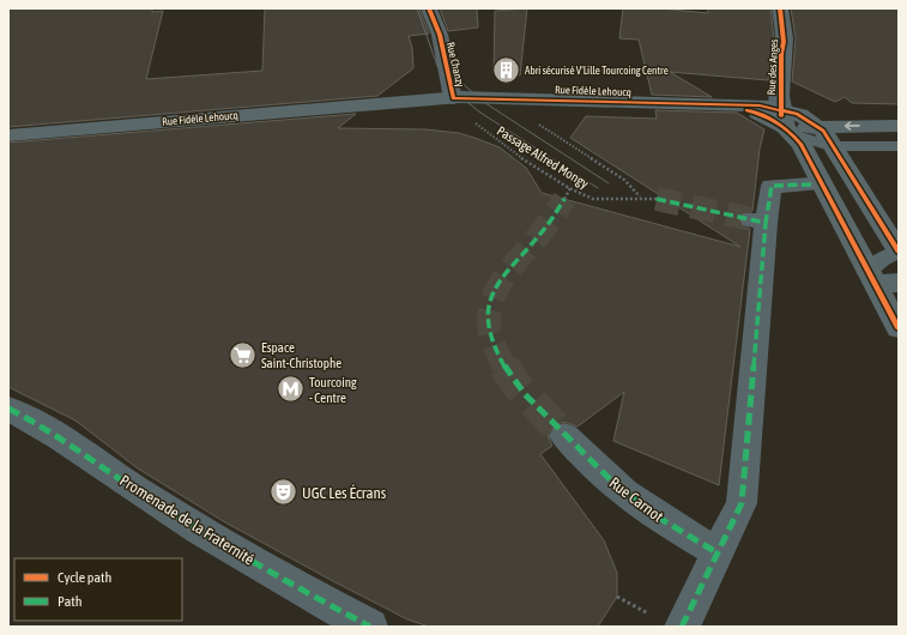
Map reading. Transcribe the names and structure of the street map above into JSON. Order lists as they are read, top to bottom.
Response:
{
  "streets": {
    "main road": ["Rue Fidèle Lehoucq"],
    "street": [
      "Rue Chanzy",
      "Rue des Anges",
      "Rue Carnot",
      "Promenade de la Fraternité"
    ],
    "path": ["Passage Alfred Mongy"]
  },
  "crossings": [
    ["Rue Chanzy", "Rue Fidèle Lehoucq"],
    ["Rue des Anges", "Rue Fidèle Lehoucq"]
  ],
  "places": {
    "building": ["Abri sécurisé V'Lille Tourcoing Centre"],
    "supermarket": ["Espace Saint-Christophe"],
    "metro station": ["Tourcoing - Centre"],
    "theatre": ["UGC Les Écrans"]
  },
  "legend": ["Cycle path", "Path"]
}
